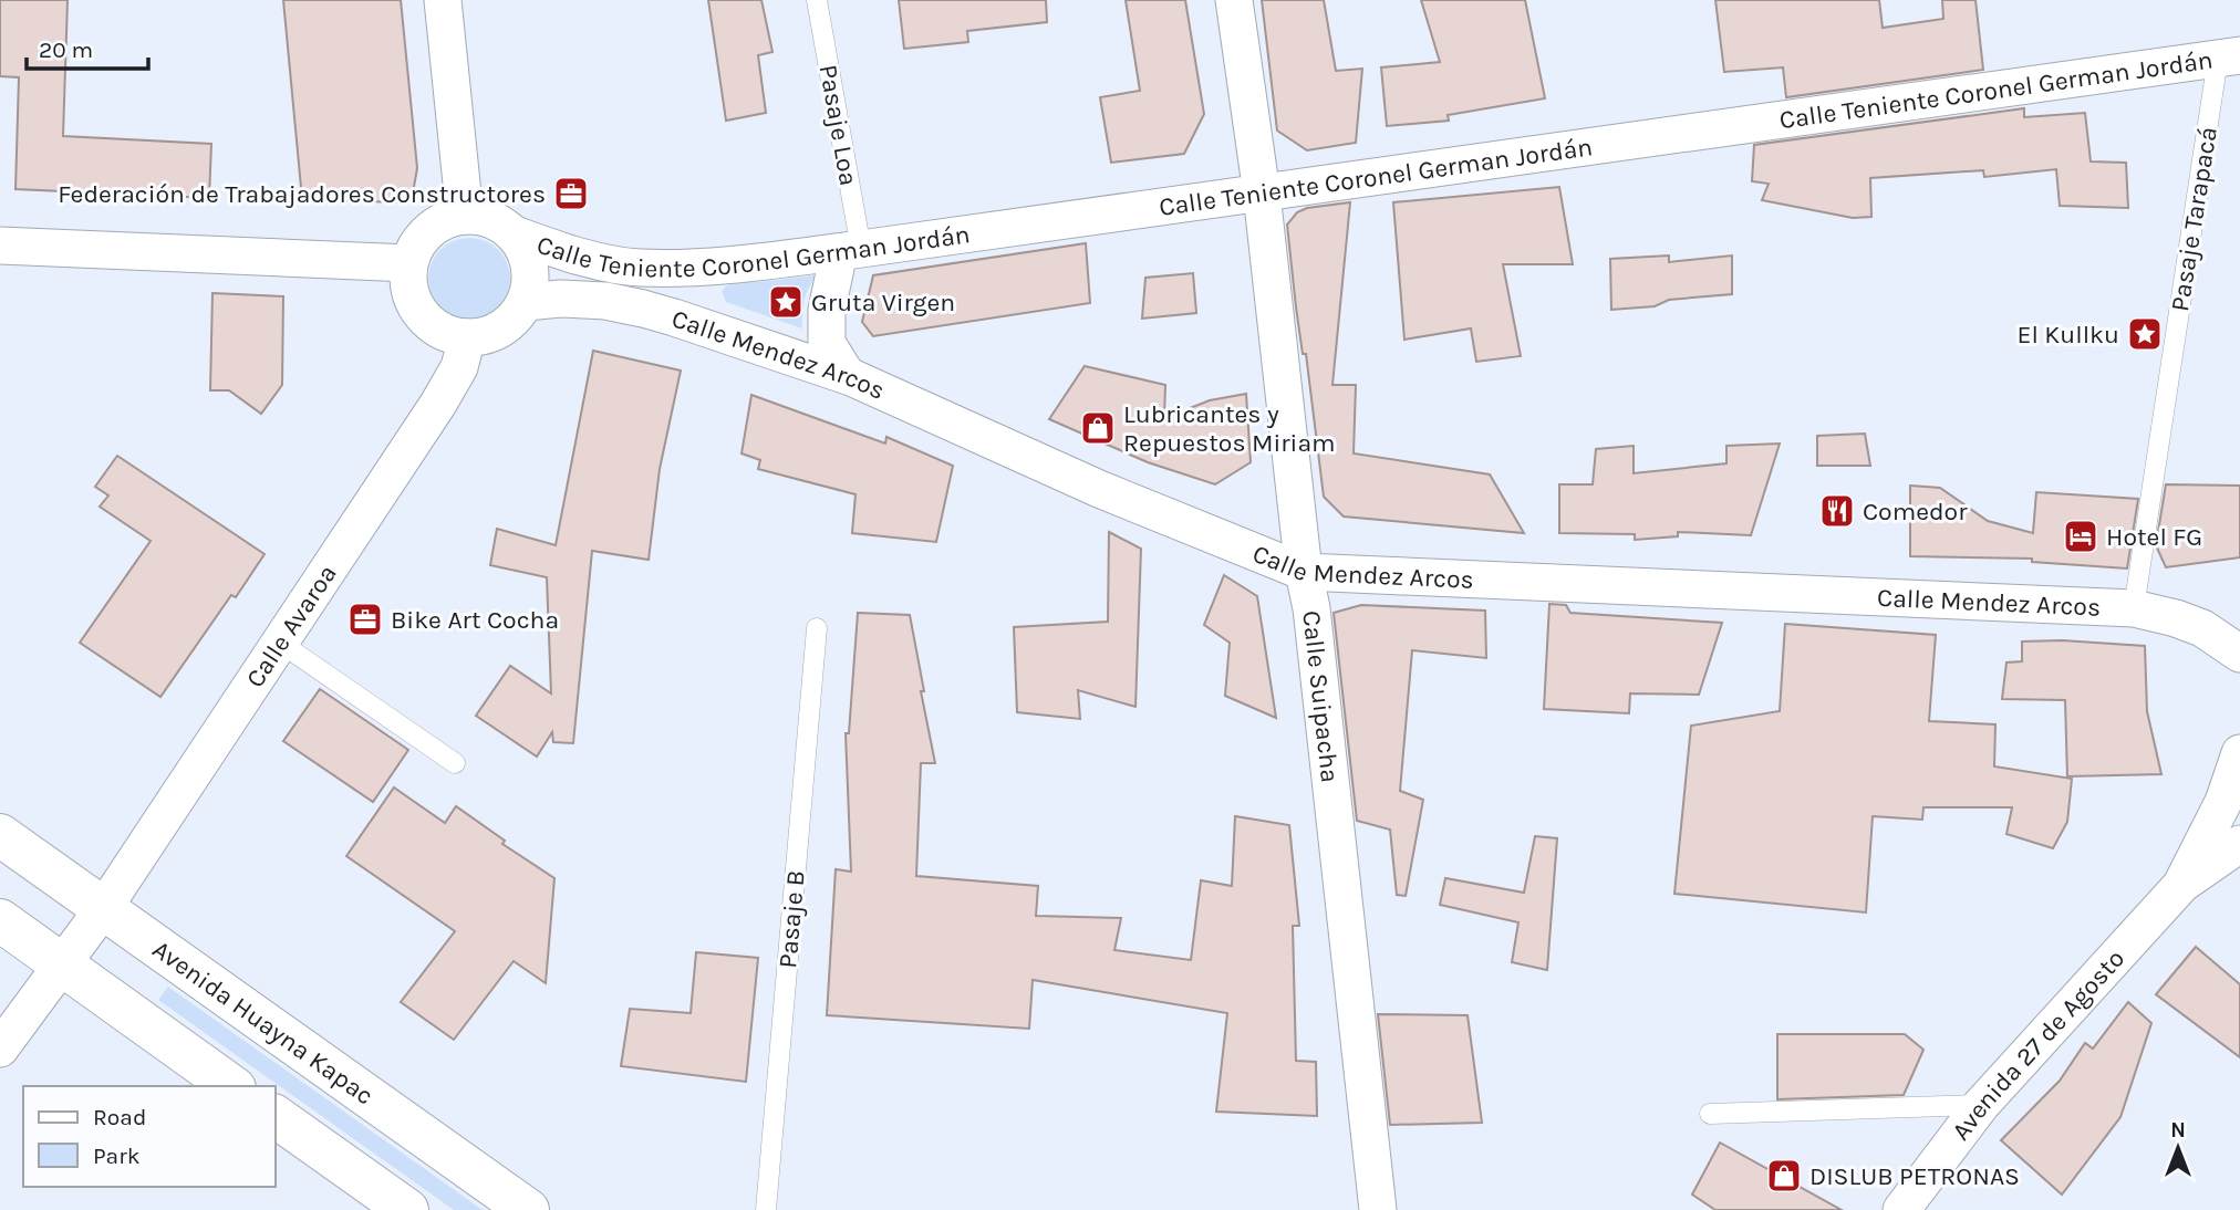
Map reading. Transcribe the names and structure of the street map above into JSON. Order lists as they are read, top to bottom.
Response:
{
  "streets": {
    "main road": ["Avenida Huayna Kapac"],
    "street": [
      "Calle Teniente Coronel German Jordán",
      "Calle Mendez Arcos",
      "Calle Avaroa",
      "Calle Suipacha",
      "Avenida 27 de Agosto"
    ],
    "lane": ["Pasaje Loa", "Pasaje Tarapacá", "Pasaje B"]
  },
  "crossings": [
    ["Calle Teniente Coronel German Jordán", "Pasaje Loa"],
    ["Calle Teniente Coronel German Jordán", "Pasaje Tarapacá"],
    ["Calle Teniente Coronel German Jordán", "Calle Mendez Arcos"],
    ["Calle Teniente Coronel German Jordán", "Calle Avaroa"],
    ["Calle Teniente Coronel German Jordán", "Calle Suipacha"],
    ["Pasaje Tarapacá", "Calle Mendez Arcos"],
    ["Calle Mendez Arcos", "Calle Avaroa"],
    ["Calle Mendez Arcos", "Calle Suipacha"],
    ["Calle Avaroa", "Avenida Huayna Kapac"]
  ],
  "places": {
    "office": ["Federación de Trabajadores Constructores", "Bike Art Cocha"],
    "place": ["Gruta Virgen", "El Kullku"],
    "shop": ["Lubricantes y Repuestos Miriam", "DISLUB PETRONAS"],
    "restaurant": ["Comedor"],
    "hotel": ["Hotel FG"]
  },
  "legend": ["Road", "Park"],
  "scale_bar": "20 m",
  "north": "top"
}
